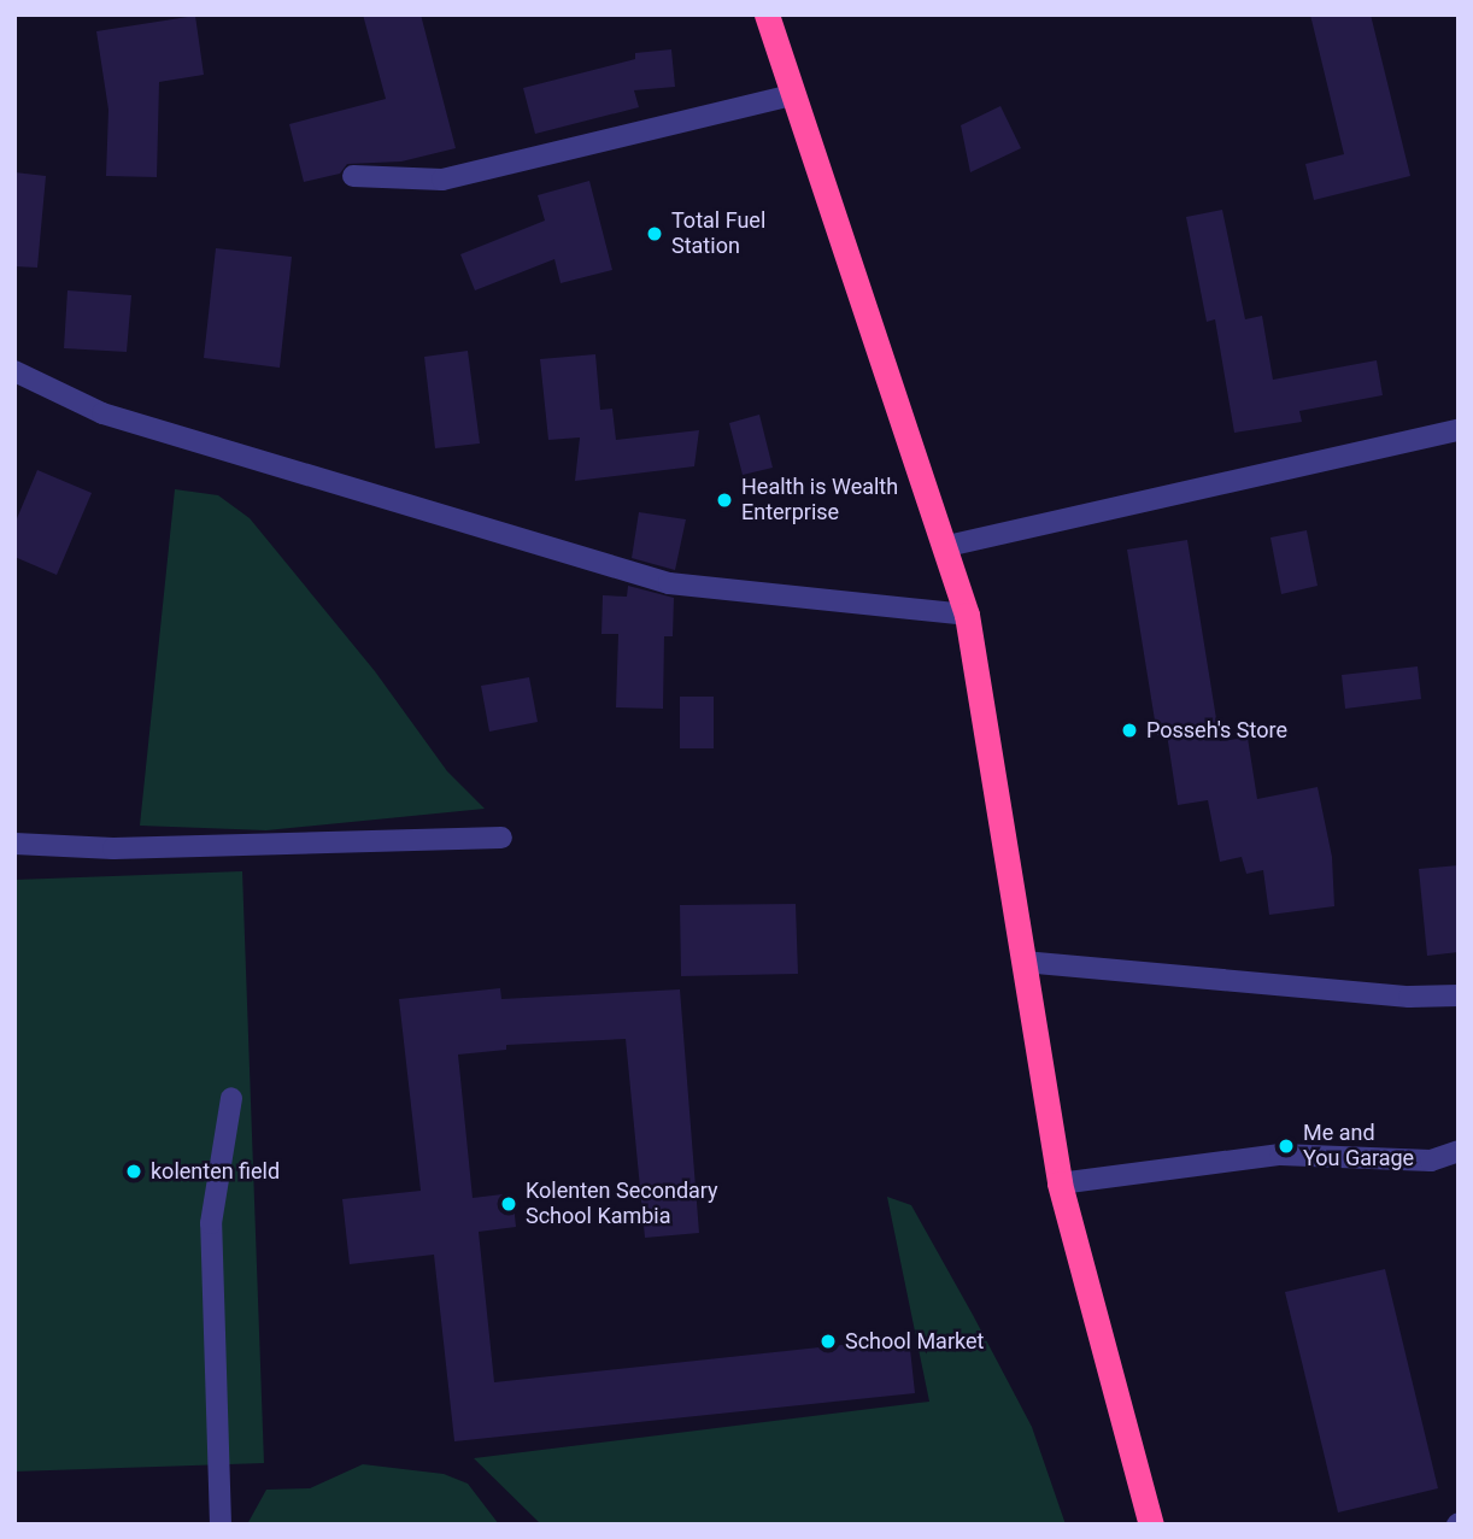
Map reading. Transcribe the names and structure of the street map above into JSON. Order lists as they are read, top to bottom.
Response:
{
  "places": [
    "Total Fuel Station",
    "Health is Wealth Enterprise",
    "Posseh's Store",
    "Me and You Garage",
    "kolenten field",
    "Kolenten Secondary School Kambia",
    "School Market"
  ]
}
